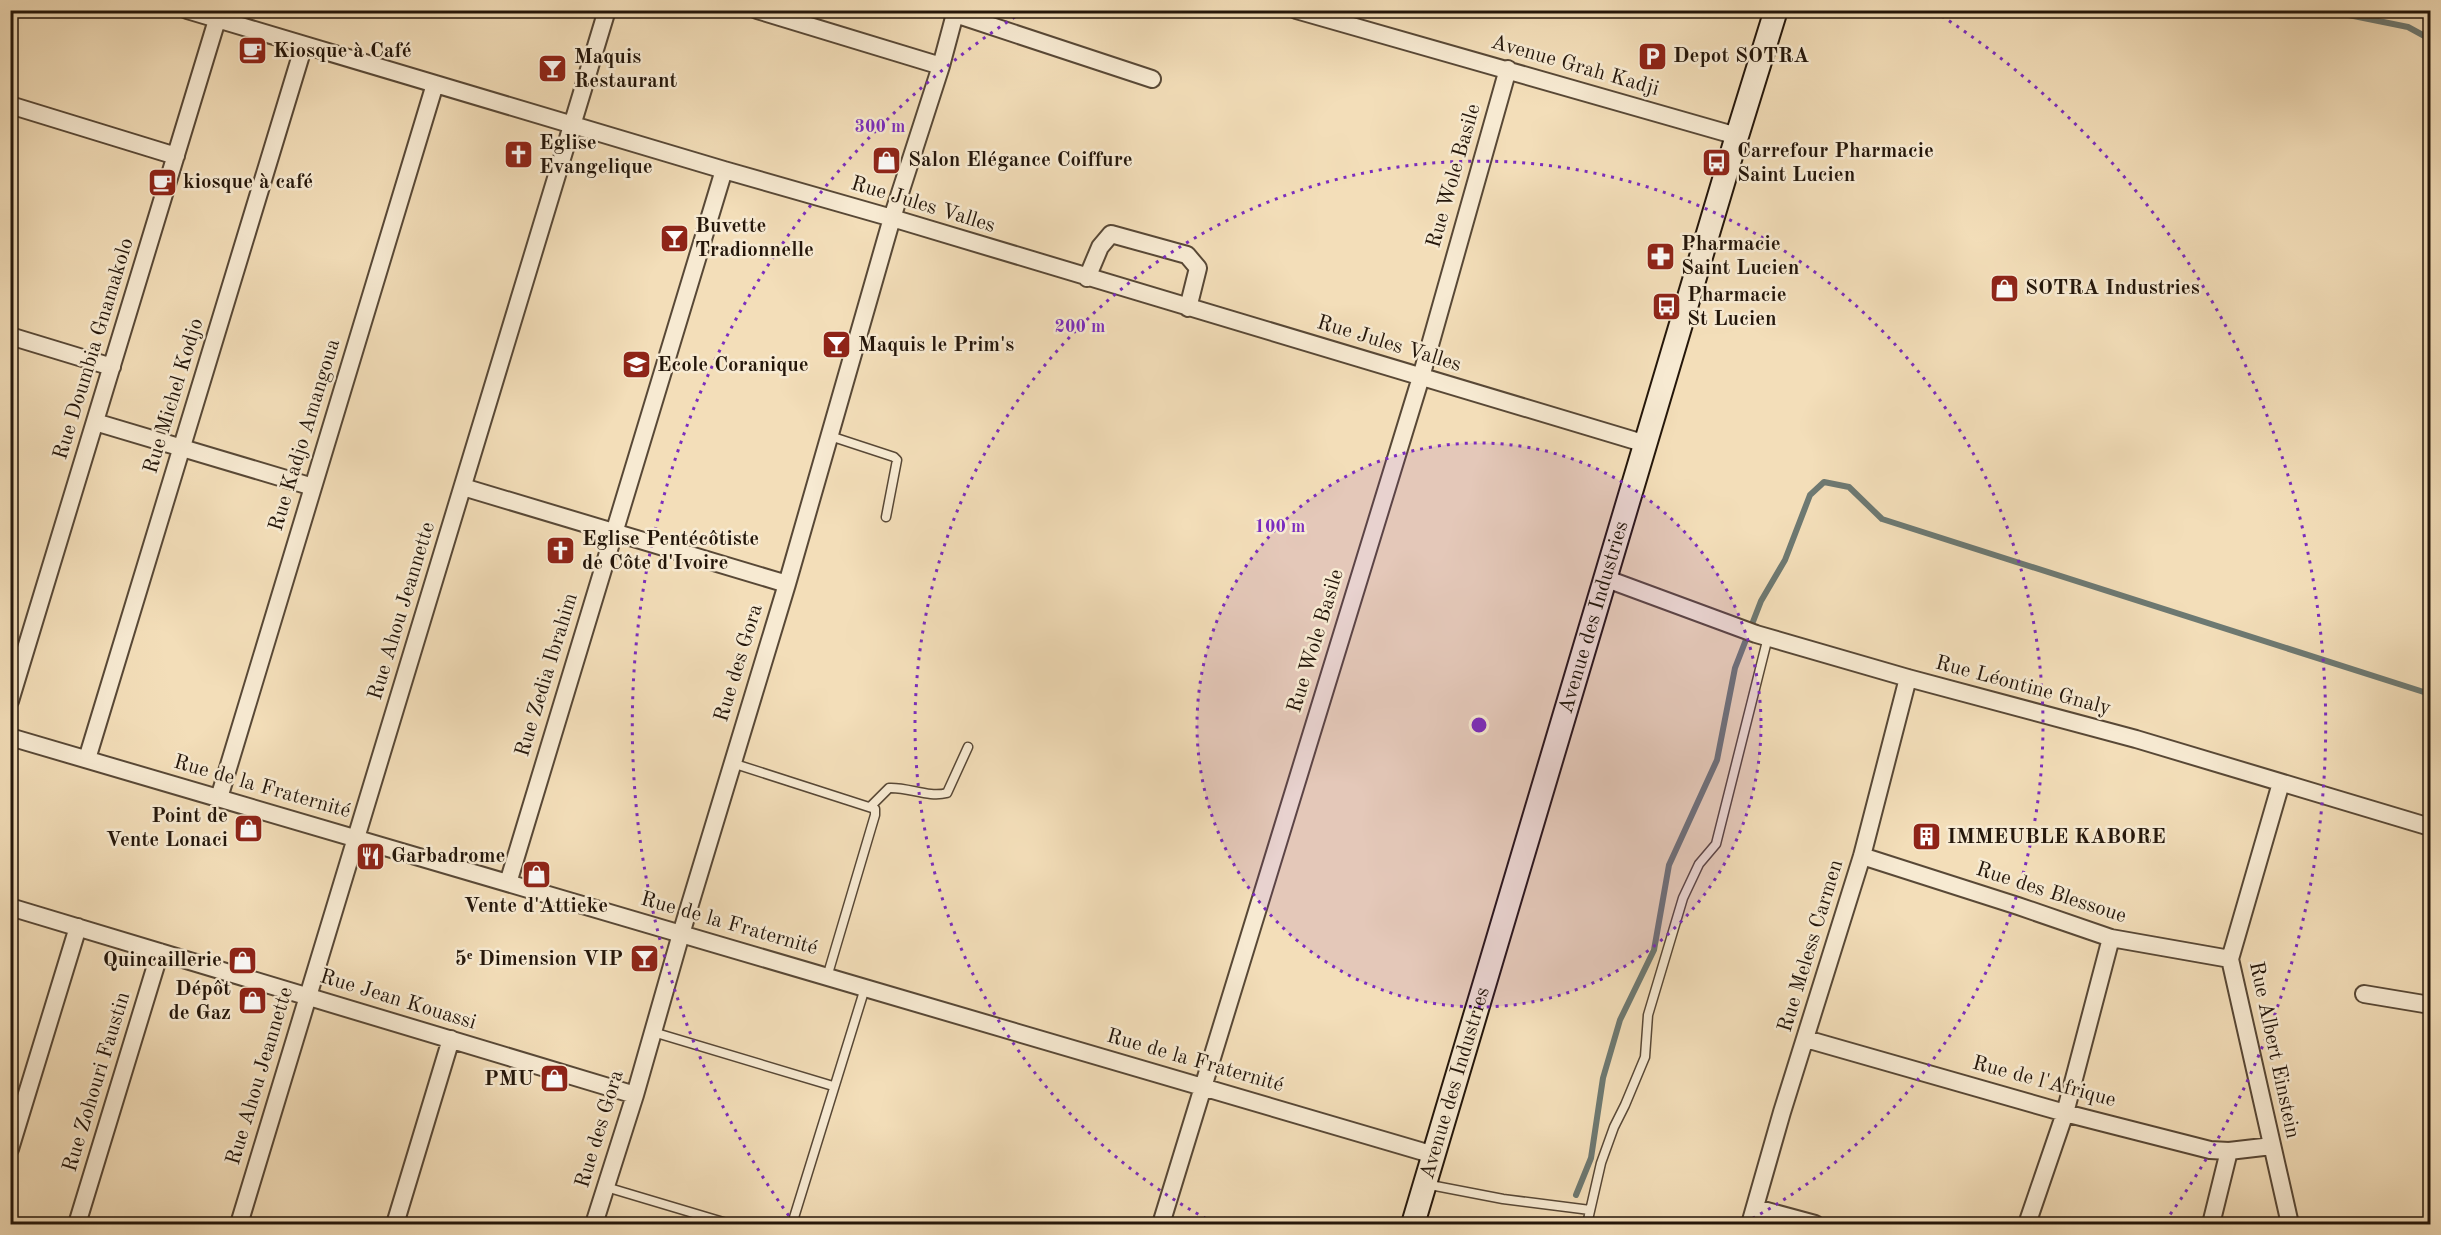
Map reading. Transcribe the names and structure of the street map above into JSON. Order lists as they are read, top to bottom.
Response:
{
  "streets": {
    "street": [
      "Avenue Grah Kadji",
      "Rue Wole Basile",
      "Rue Jules Valles",
      "Rue Doumbia Gnamakolo",
      "Rue Michel Kodjo",
      "Rue Kadjo Amangoua",
      "Rue Ahou Jeannette",
      "Avenue des Industries",
      "Rue des Gora",
      "Rue Zedia Ibrahim",
      "Rue Léontine Gnaly",
      "Rue de la Fraternité",
      "Rue des Blessoue",
      "Rue Meless Carmen",
      "Rue Jean Kouassi",
      "Rue Albert Einstein",
      "Rue Zohouri Faustin",
      "Rue de l'Afrique"
    ]
  },
  "crossings": [
    ["Avenue Grah Kadji", "Rue Wole Basile"],
    ["Avenue Grah Kadji", "Avenue des Industries"],
    ["Rue Wole Basile", "Rue Jules Valles"],
    ["Rue Wole Basile", "Rue de la Fraternité"],
    ["Rue Jules Valles", "Rue Doumbia Gnamakolo"],
    ["Rue Jules Valles", "Rue Michel Kodjo"],
    ["Rue Jules Valles", "Rue Kadjo Amangoua"],
    ["Rue Jules Valles", "Rue Ahou Jeannette"],
    ["Rue Jules Valles", "Avenue des Industries"],
    ["Rue Jules Valles", "Rue des Gora"],
    ["Rue Jules Valles", "Rue Zedia Ibrahim"],
    ["Rue Michel Kodjo", "Rue de la Fraternité"],
    ["Rue Kadjo Amangoua", "Rue de la Fraternité"],
    ["Rue Ahou Jeannette", "Rue de la Fraternité"],
    ["Rue Ahou Jeannette", "Rue Jean Kouassi"],
    ["Avenue des Industries", "Rue Léontine Gnaly"],
    ["Avenue des Industries", "Rue de la Fraternité"],
    ["Rue des Gora", "Rue de la Fraternité"],
    ["Rue des Gora", "Rue Jean Kouassi"],
    ["Rue Zedia Ibrahim", "Rue de la Fraternité"],
    ["Rue Léontine Gnaly", "Rue Meless Carmen"],
    ["Rue Léontine Gnaly", "Rue Albert Einstein"],
    ["Rue des Blessoue", "Rue Meless Carmen"],
    ["Rue des Blessoue", "Rue Albert Einstein"],
    ["Rue Meless Carmen", "Rue de l'Afrique"],
    ["Rue Jean Kouassi", "Rue Zohouri Faustin"],
    ["Rue Albert Einstein", "Rue de l'Afrique"]
  ],
  "places": {
    "cafe": ["Kiosque à Café", "kiosque à café"],
    "parking": ["Depot SOTRA"],
    "bar": [
      "Maquis Restaurant",
      "Buvette Tradionnelle",
      "Maquis le Prim's",
      "5ᵉ Dimension VIP"
    ],
    "church": ["Eglise Evangelique", "Eglise Pentécôtiste de Côte d'Ivoire"],
    "shop": [
      "Salon Elégance Coiffure",
      "SOTRA Industries",
      "Point de Vente Lonaci",
      "Vente d'Attieke",
      "Quincaillerie",
      "Dépôt de Gaz",
      "PMU"
    ],
    "bus stop": ["Carrefour Pharmacie Saint Lucien", "Pharmacie St Lucien"],
    "pharmacy": ["Pharmacie Saint Lucien"],
    "school or university": ["Ecole Coranique"],
    "building": ["IMMEUBLE KABORE"],
    "restaurant": ["Garbadrome"]
  },
  "rings": ["300 m", "200 m", "100 m"]
}
